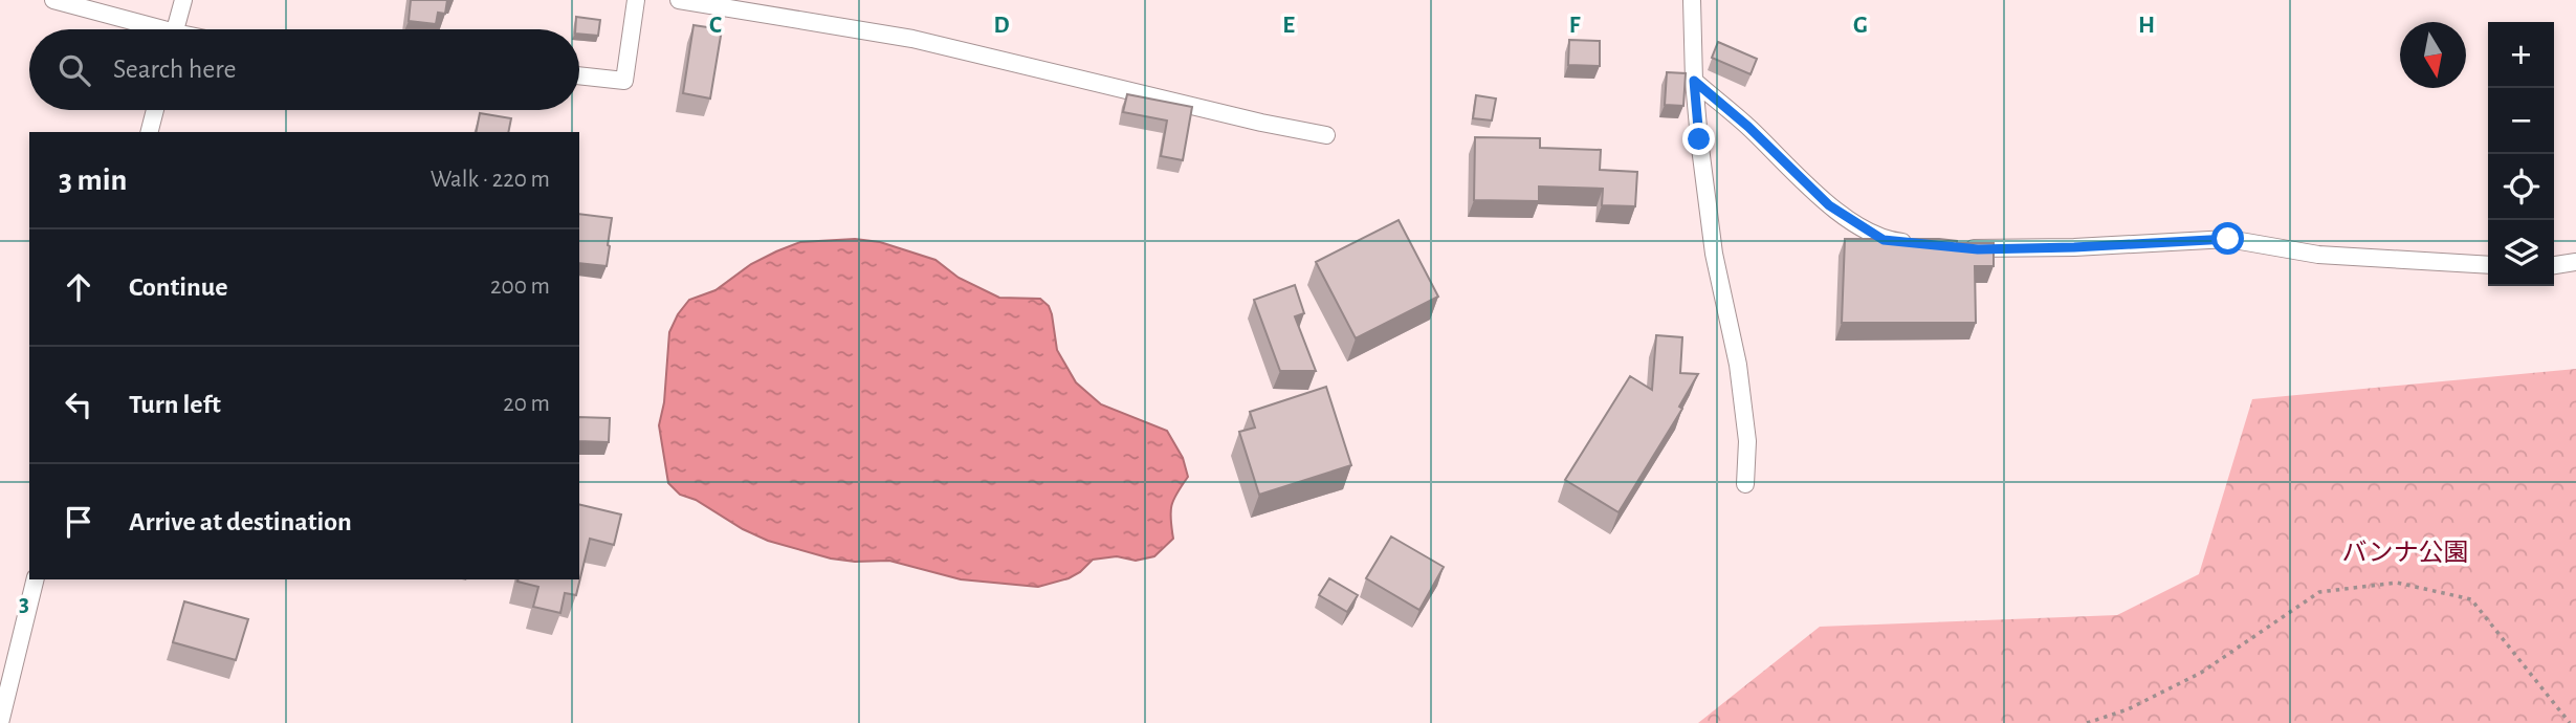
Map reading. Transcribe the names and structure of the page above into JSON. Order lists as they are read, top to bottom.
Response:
{
  "parks": ["バンナ公園"],
  "north": "bottom",
  "page": {
    "map_buttons": ["+", "−"],
    "search": "Search here",
    "heading": ["3 min", "Walk · 220 m"],
    "list": [
      ["Continue", "200 m"],
      ["Turn left", "20 m"],
      "Arrive at destination"
    ]
  },
  "grid": {
    "columns": [
      "C",
      "D",
      "E",
      "F",
      "G",
      "H"
    ],
    "rows": ["3"]
  }
}
